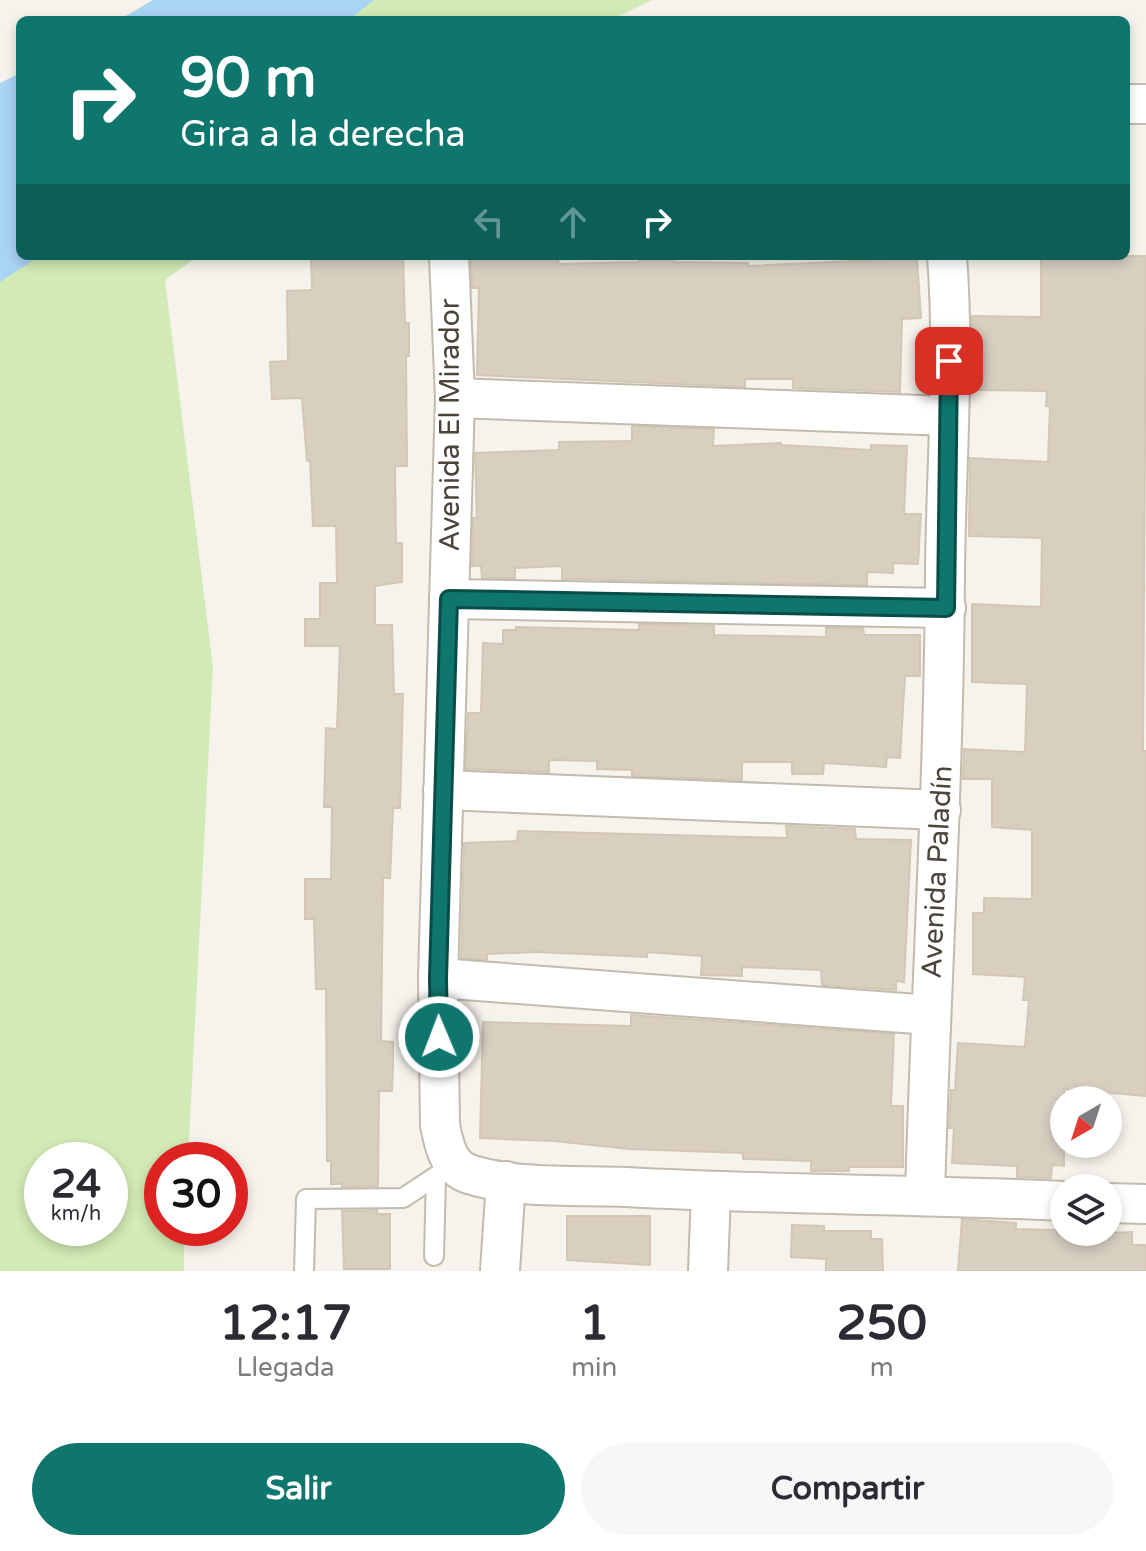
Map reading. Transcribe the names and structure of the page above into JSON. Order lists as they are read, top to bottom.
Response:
{
  "streets": {
    "street": ["Avenida El Mirador", "Avenida Paladín"]
  },
  "north": "bottom left",
  "page": {
    "turn": ["90 m", "Gira a la derecha"],
    "speed": "24 km/h",
    "limit": "30",
    "eta": [
      "12:17",
      "Llegada",
      "1",
      "min",
      "250",
      "m"
    ],
    "buttons": ["Salir", "Compartir"]
  }
}
